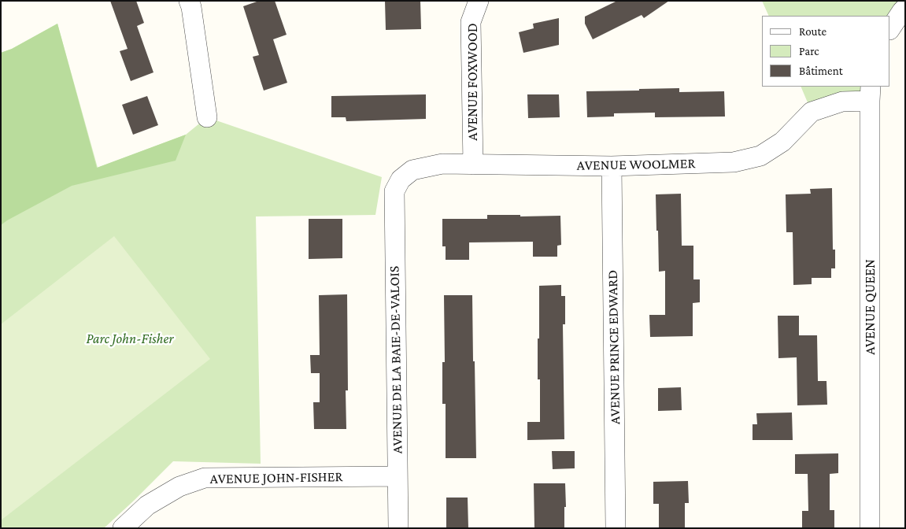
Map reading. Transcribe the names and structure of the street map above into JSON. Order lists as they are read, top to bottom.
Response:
{
  "streets": {
    "street": [
      "AVENUE FOXWOOD",
      "AVENUE WOOLMER",
      "AVENUE QUEEN",
      "AVENUE PRINCE EDWARD",
      "AVENUE DE LA BAIE-DE-VALOIS",
      "AVENUE JOHN-FISHER"
    ]
  },
  "crossings": [
    ["AVENUE FOXWOOD", "AVENUE WOOLMER"],
    ["AVENUE WOOLMER", "AVENUE QUEEN"],
    ["AVENUE WOOLMER", "AVENUE PRINCE EDWARD"],
    ["AVENUE WOOLMER", "AVENUE DE LA BAIE-DE-VALOIS"],
    ["AVENUE DE LA BAIE-DE-VALOIS", "AVENUE JOHN-FISHER"]
  ],
  "parks": ["Parc John-Fisher"],
  "legend": ["Route", "Parc", "Bâtiment"]
}
